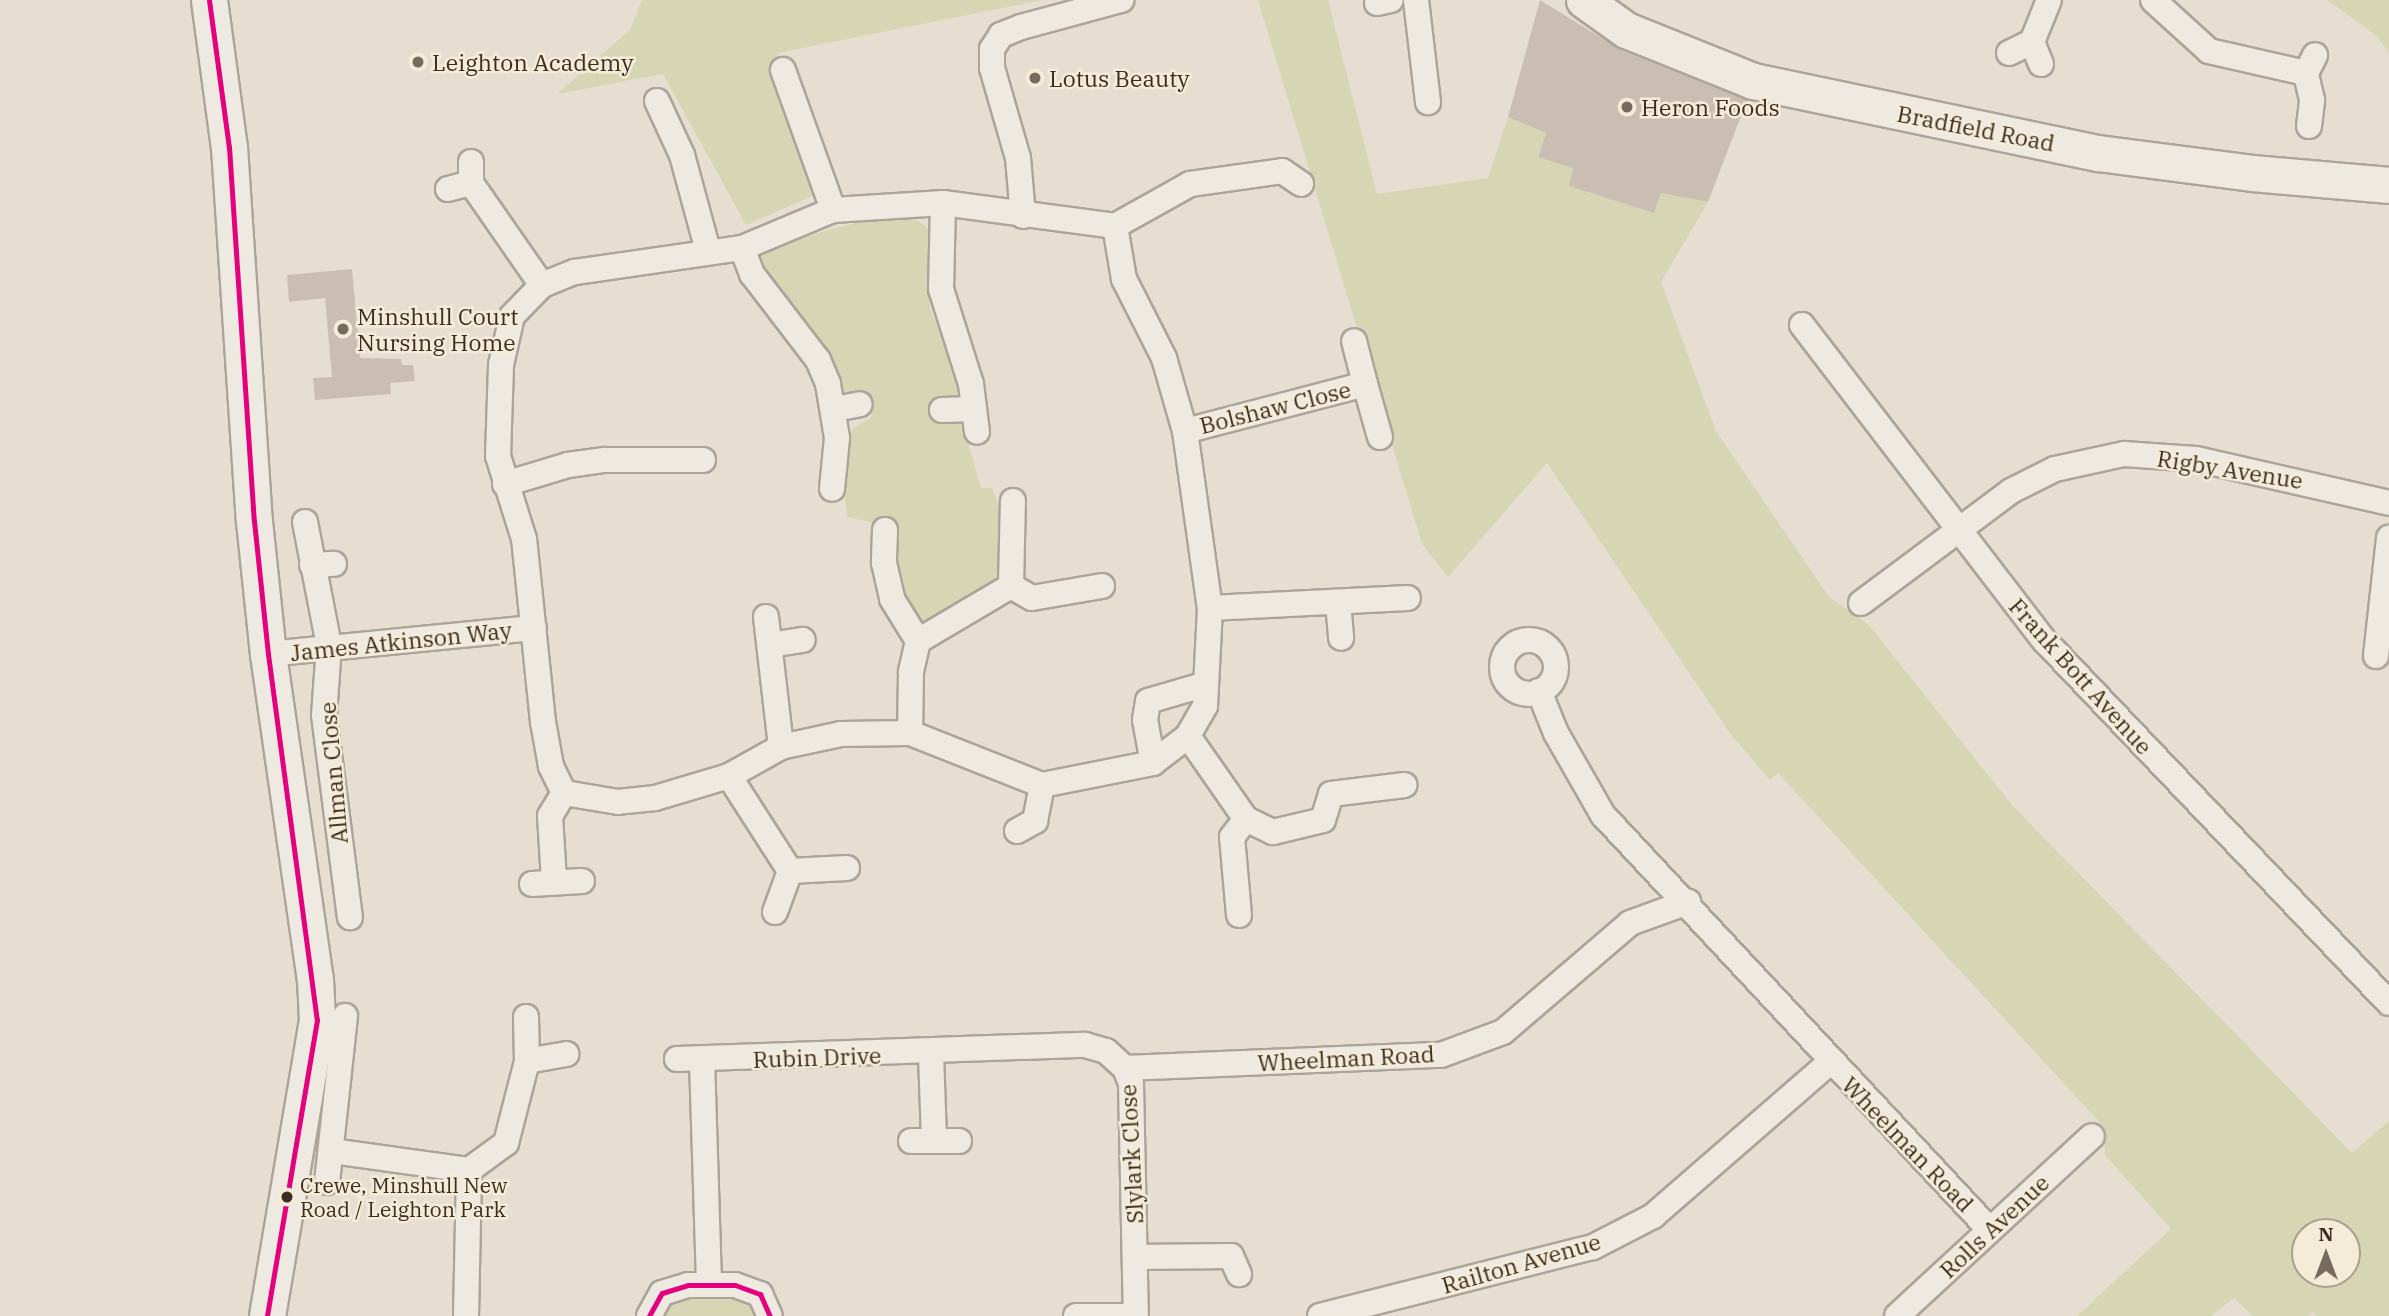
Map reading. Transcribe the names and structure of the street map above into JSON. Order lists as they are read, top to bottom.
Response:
{
  "streets": {
    "street": [
      "Bradfield Road",
      "Bolshaw Close",
      "Rigby Avenue",
      "James Atkinson Way",
      "Frank Bott Avenue",
      "Allman Close",
      "Rubin Drive",
      "Wheelman Road",
      "Slylark Close",
      "Rolls Avenue",
      "Railton Avenue"
    ]
  },
  "crossings": [
    ["Rigby Avenue", "Frank Bott Avenue"],
    ["James Atkinson Way", "Allman Close"],
    ["Rubin Drive", "Slylark Close"],
    ["Wheelman Road", "Slylark Close"],
    ["Wheelman Road", "Rolls Avenue"],
    ["Wheelman Road", "Railton Avenue"]
  ],
  "places": [
    "Leighton Academy",
    "Lotus Beauty",
    "Heron Foods",
    "Minshull Court Nursing Home",
    "Crewe, Minshull New Road / Leighton Park"
  ],
  "north": "top"
}
